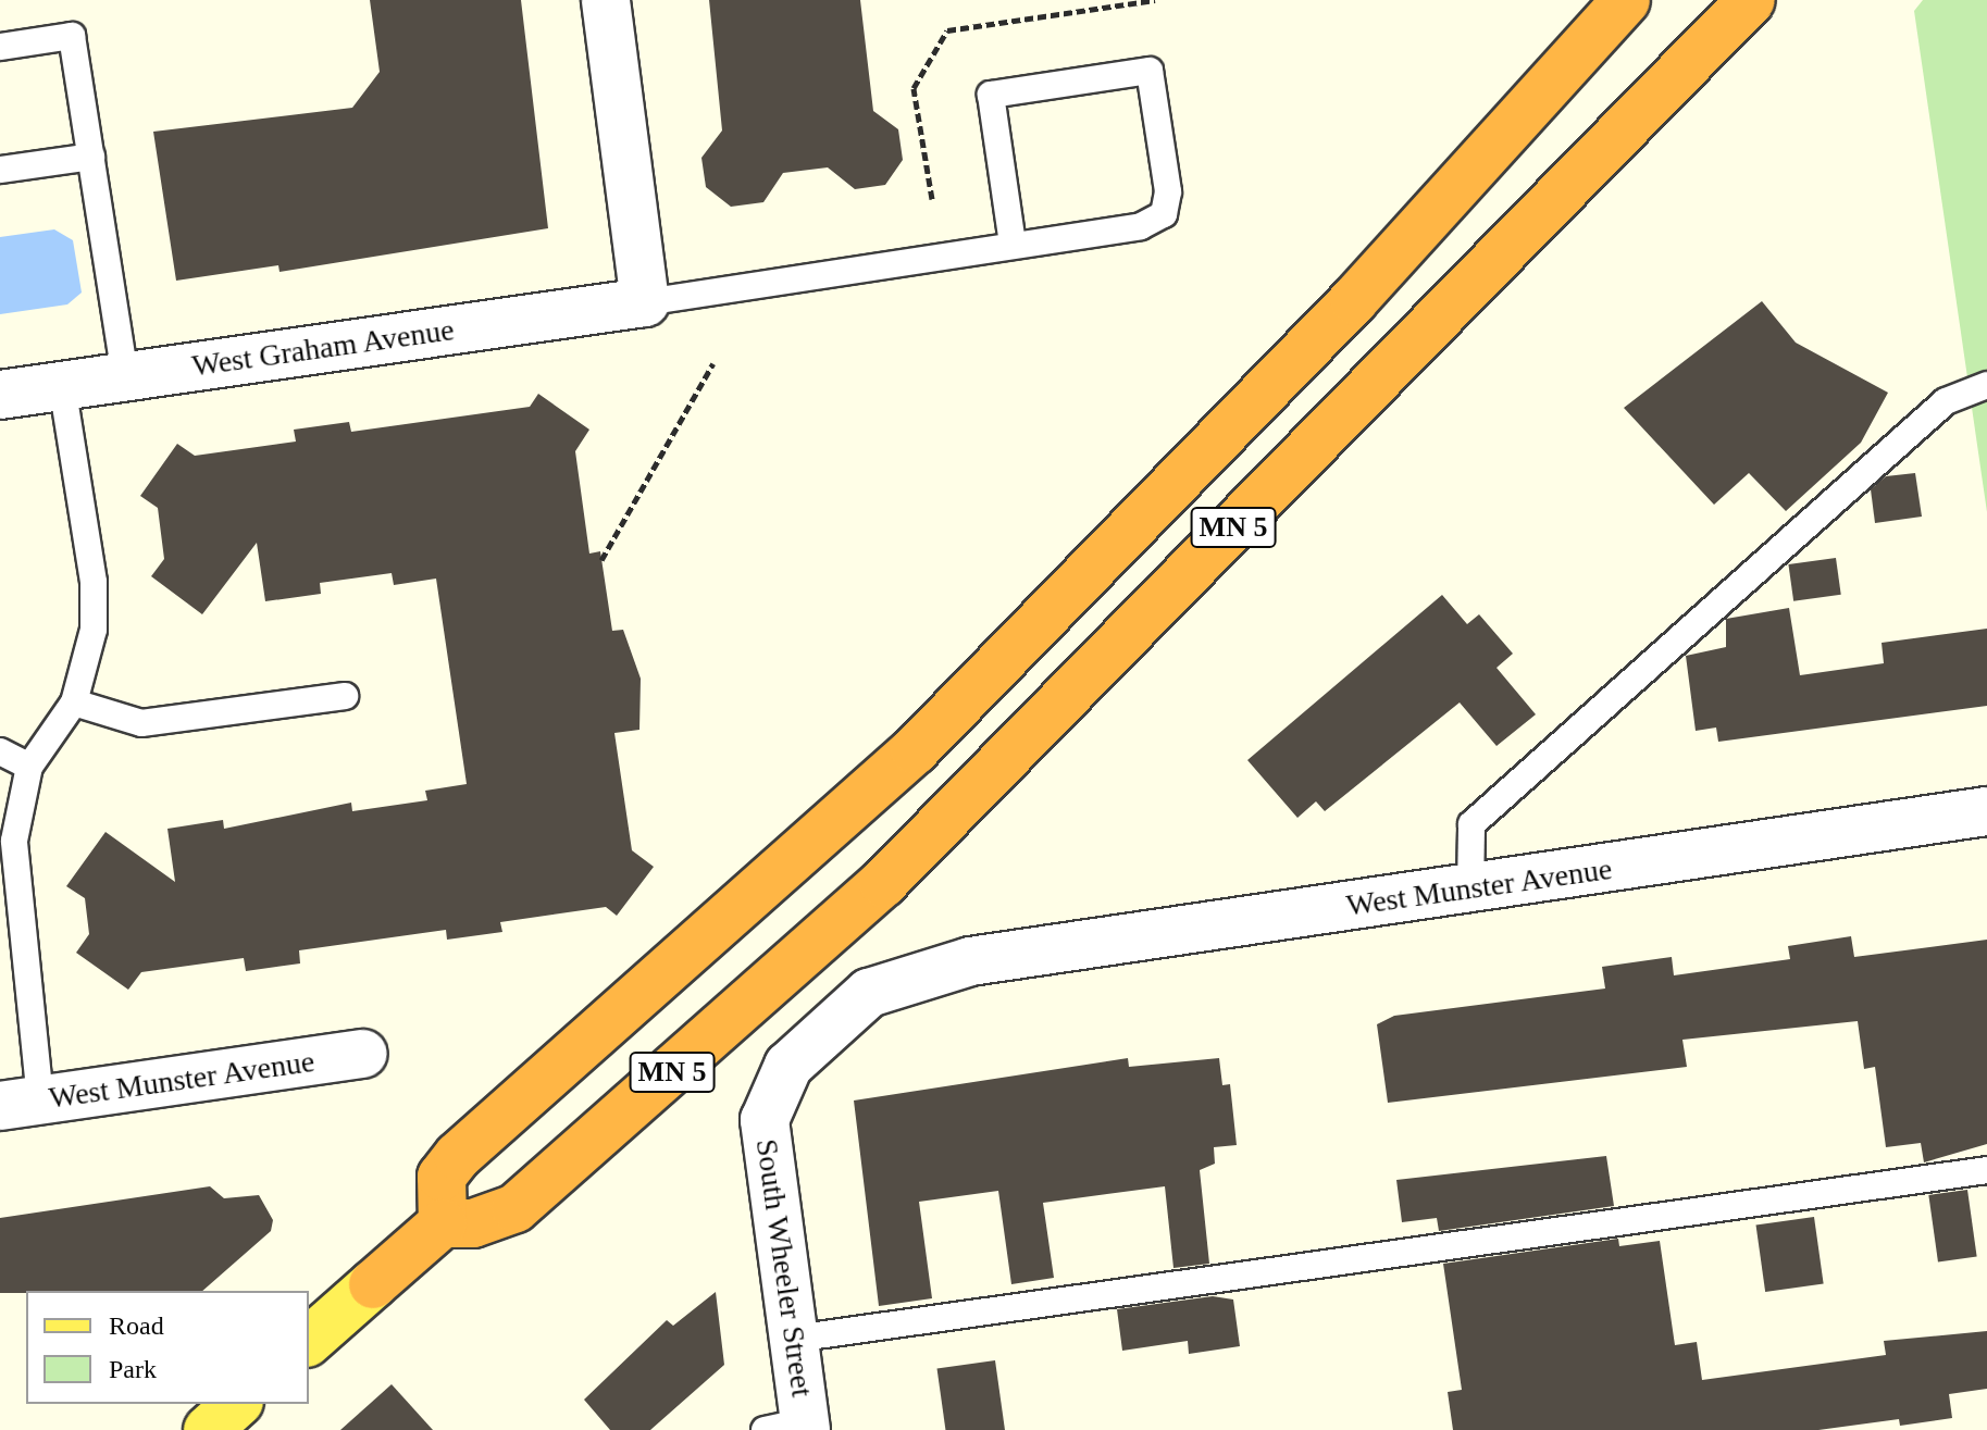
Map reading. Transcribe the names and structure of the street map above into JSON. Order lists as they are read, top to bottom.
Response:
{
  "streets": {
    "highway": ["MN 5"],
    "street": ["West Graham Avenue", "West Munster Avenue", "South Wheeler Street"]
  },
  "crossings": [
    ["West Munster Avenue", "South Wheeler Street"]
  ],
  "legend": ["Road", "Park"]
}
